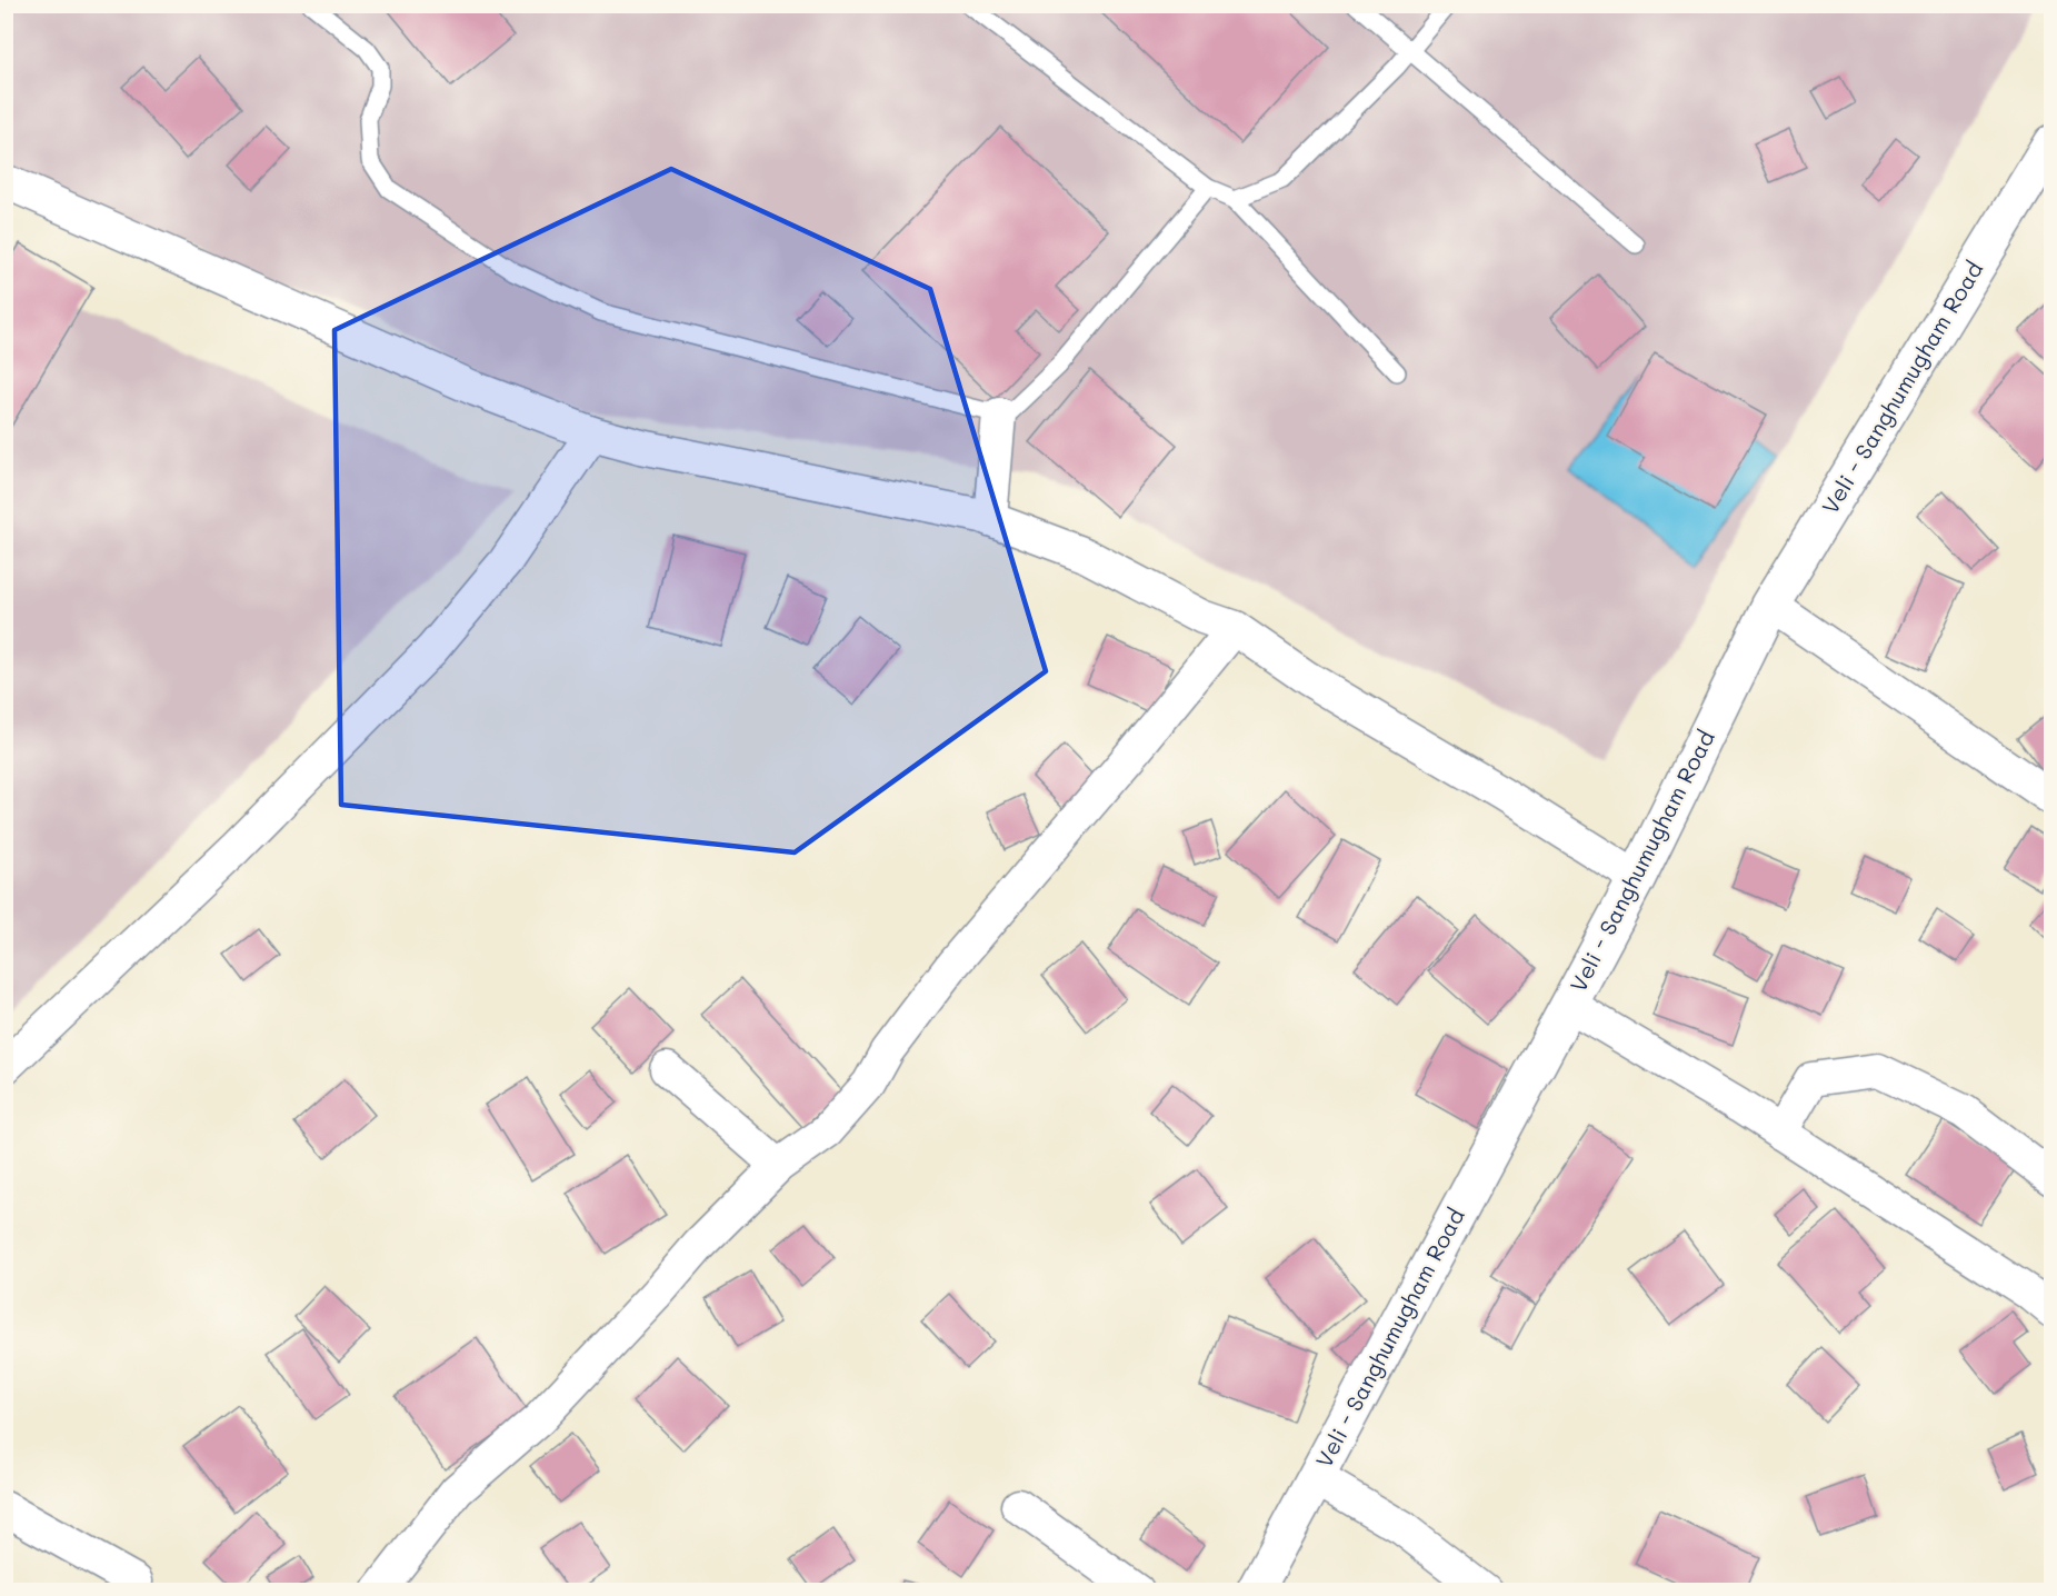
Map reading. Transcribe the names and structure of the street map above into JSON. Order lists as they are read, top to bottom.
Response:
{
  "streets": {
    "main road": ["Veli - Sanghumugham Road"]
  }
}
